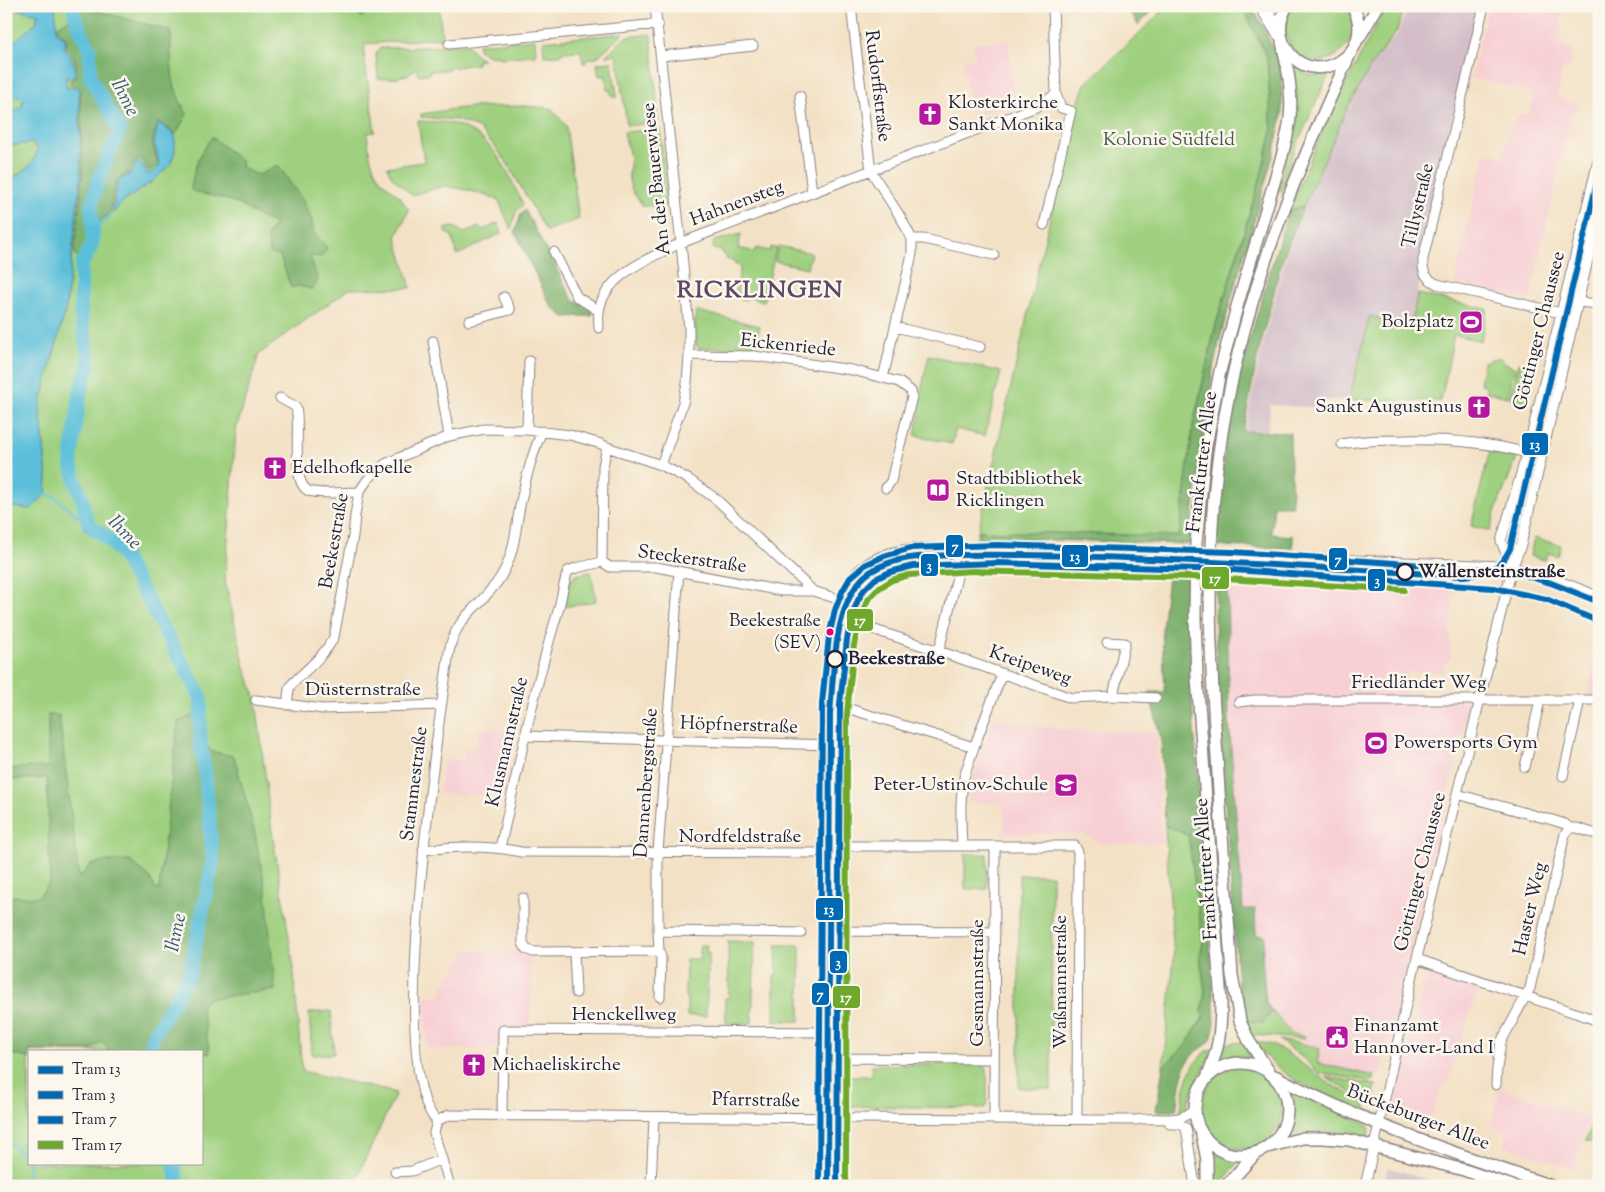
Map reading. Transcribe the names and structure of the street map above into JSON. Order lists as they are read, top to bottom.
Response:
{
  "streets": {
    "main road": ["Frankfurter Allee", "Bückeburger Allee"],
    "street": [
      "Rudorffstraße",
      "An der Bauerwiese",
      "Hahnensteg",
      "Tillystraße",
      "Göttinger Chaussee",
      "Eickenriede",
      "Beekestraße",
      "Steckerstraße",
      "Kreipeweg",
      "Friedländer Weg",
      "Düsternstraße",
      "Höpfnerstraße",
      "Klusmannstraße",
      "Dannenbergstraße",
      "Stammestraße",
      "Nordfeldstraße",
      "Haster Weg",
      "Waßmannstraße",
      "Gesmannstraße",
      "Henckellweg",
      "Pfarrstraße"
    ]
  },
  "crossings": [
    ["Rudorffstraße", "Hahnensteg"],
    ["An der Bauerwiese", "Hahnensteg"],
    ["An der Bauerwiese", "Eickenriede"],
    ["An der Bauerwiese", "Beekestraße"],
    ["Tillystraße", "Göttinger Chaussee"],
    ["Göttinger Chaussee", "Friedländer Weg"],
    ["Göttinger Chaussee", "Bückeburger Allee"],
    ["Frankfurter Allee", "Pfarrstraße"],
    ["Frankfurter Allee", "Bückeburger Allee"],
    ["Beekestraße", "Steckerstraße"],
    ["Beekestraße", "Düsternstraße"],
    ["Beekestraße", "Stammestraße"],
    ["Steckerstraße", "Klusmannstraße"],
    ["Steckerstraße", "Dannenbergstraße"],
    ["Düsternstraße", "Stammestraße"],
    ["Höpfnerstraße", "Klusmannstraße"],
    ["Höpfnerstraße", "Dannenbergstraße"],
    ["Klusmannstraße", "Nordfeldstraße"],
    ["Dannenbergstraße", "Nordfeldstraße"],
    ["Stammestraße", "Pfarrstraße"],
    ["Nordfeldstraße", "Waßmannstraße"],
    ["Nordfeldstraße", "Gesmannstraße"],
    ["Waßmannstraße", "Pfarrstraße"],
    ["Gesmannstraße", "Pfarrstraße"],
    ["Henckellweg", "Pfarrstraße"],
    ["Pfarrstraße", "Bückeburger Allee"]
  ],
  "districts": ["RICKLINGEN"],
  "water": ["Ihme"],
  "parks": ["Kolonie Südfeld"],
  "places": {
    "church": [
      "Klosterkirche Sankt Monika",
      "Sankt Augustinus",
      "Edelhofkapelle",
      "Michaeliskirche"
    ],
    "sports": ["Bolzplatz", "Powersports Gym"],
    "library": ["Stadtbibliothek Ricklingen"],
    "other": ["Wallensteinstraße", "Beekestraße (SEV)", "Beekestraße"],
    "school or university": ["Peter-Ustinov-Schule"],
    "public building": ["Finanzamt Hannover-Land I"]
  },
  "lines": [
    "tram line 13",
    "tram line 7",
    "tram line 3",
    "tram line 17"
  ],
  "legend": [
    "Tram 13",
    "Tram 3",
    "Tram 7",
    "Tram 17"
  ]
}
